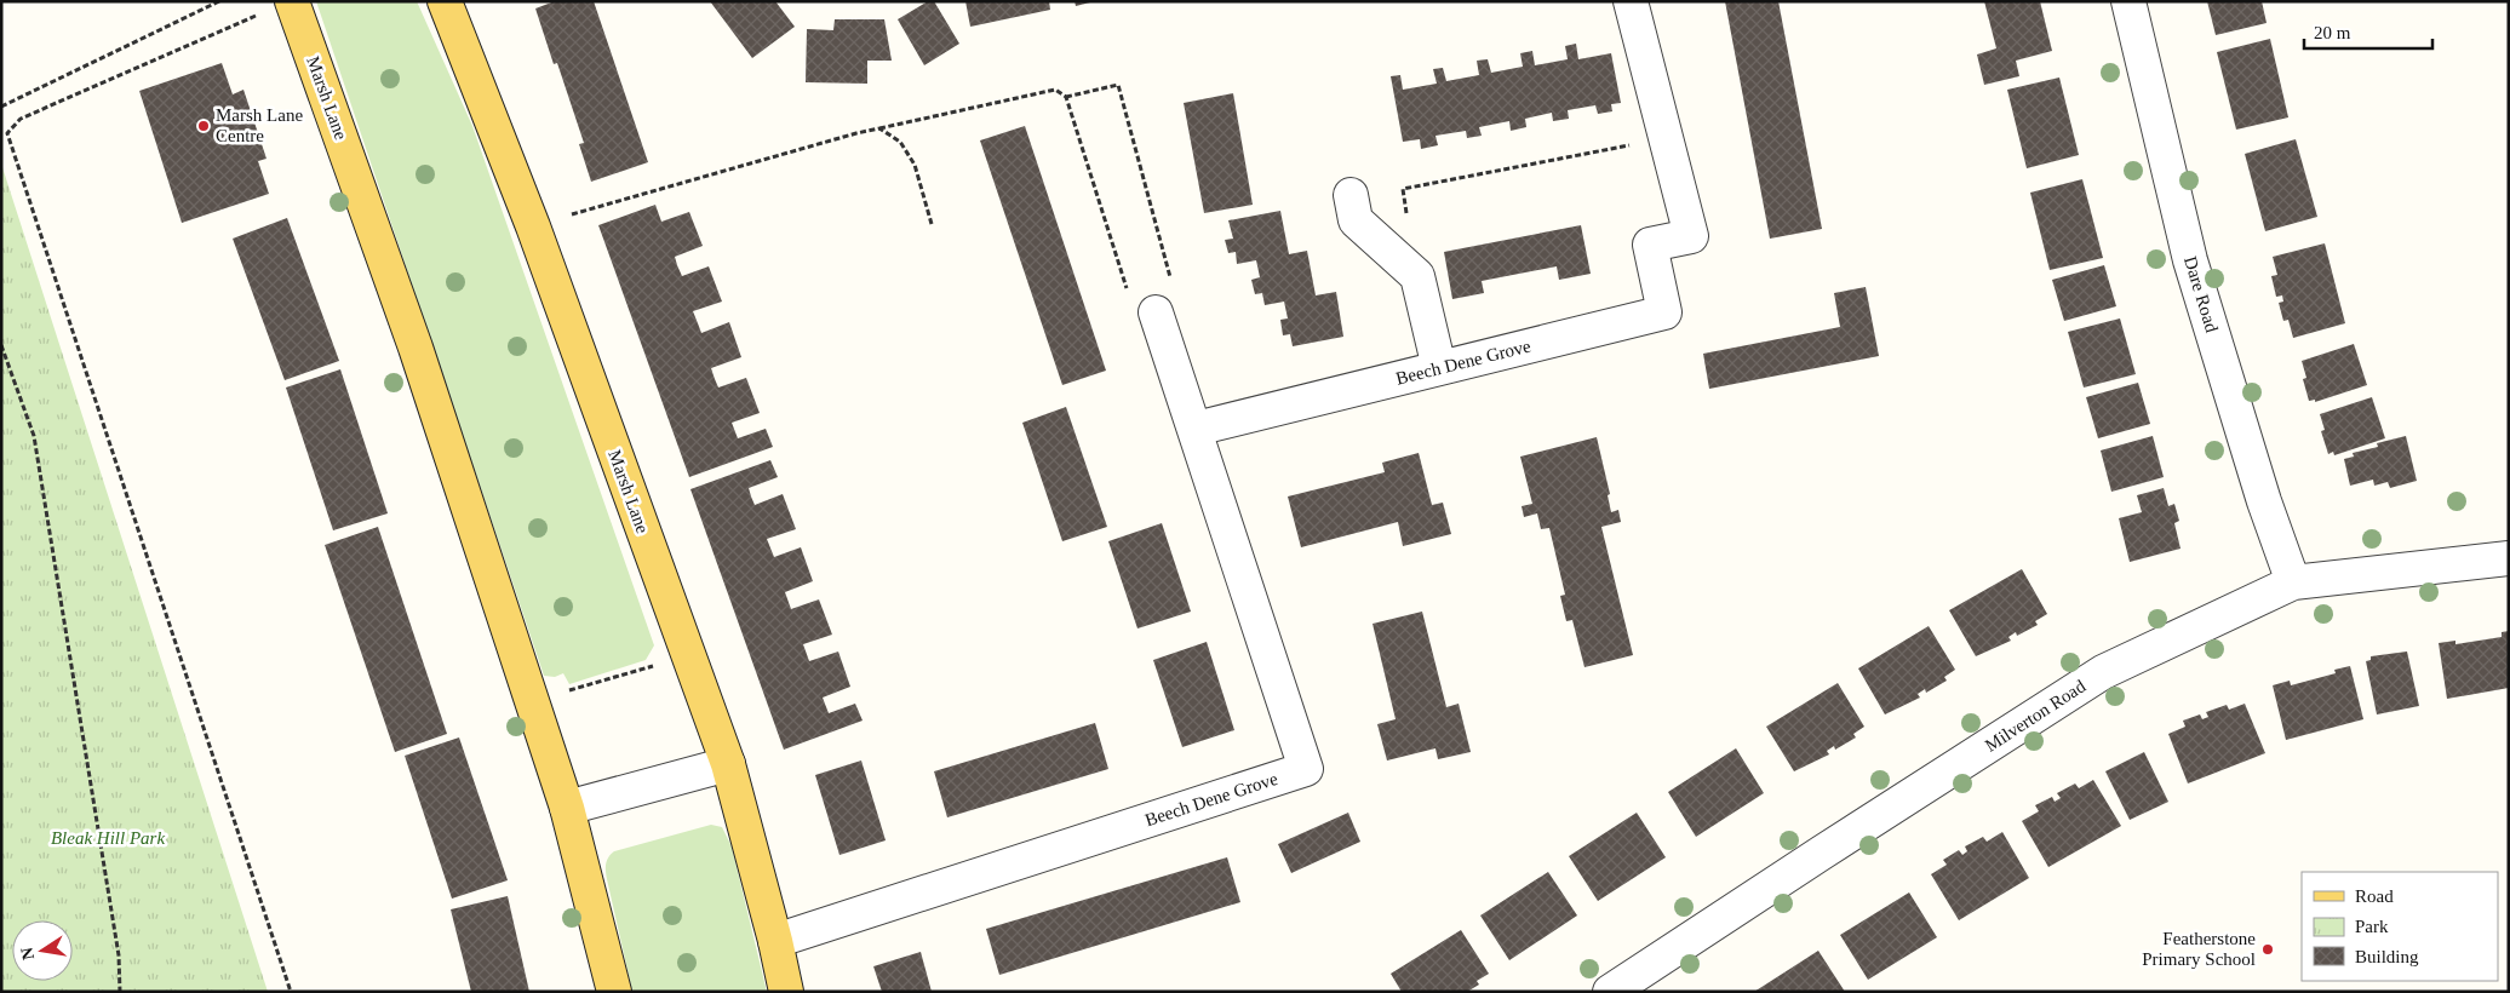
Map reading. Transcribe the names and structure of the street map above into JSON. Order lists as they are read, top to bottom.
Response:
{
  "streets": {
    "main road": ["Marsh Lane"],
    "street": ["Dare Road", "Beech Dene Grove", "Milverton Road"]
  },
  "crossings": [
    ["Marsh Lane", "Beech Dene Grove"],
    ["Dare Road", "Milverton Road"]
  ],
  "parks": ["Bleak Hill Park"],
  "places": ["Marsh Lane Centre", "Featherstone Primary School"],
  "legend": ["Road", "Park", "Building"],
  "scale_bar": "20 m",
  "north": "left"
}
